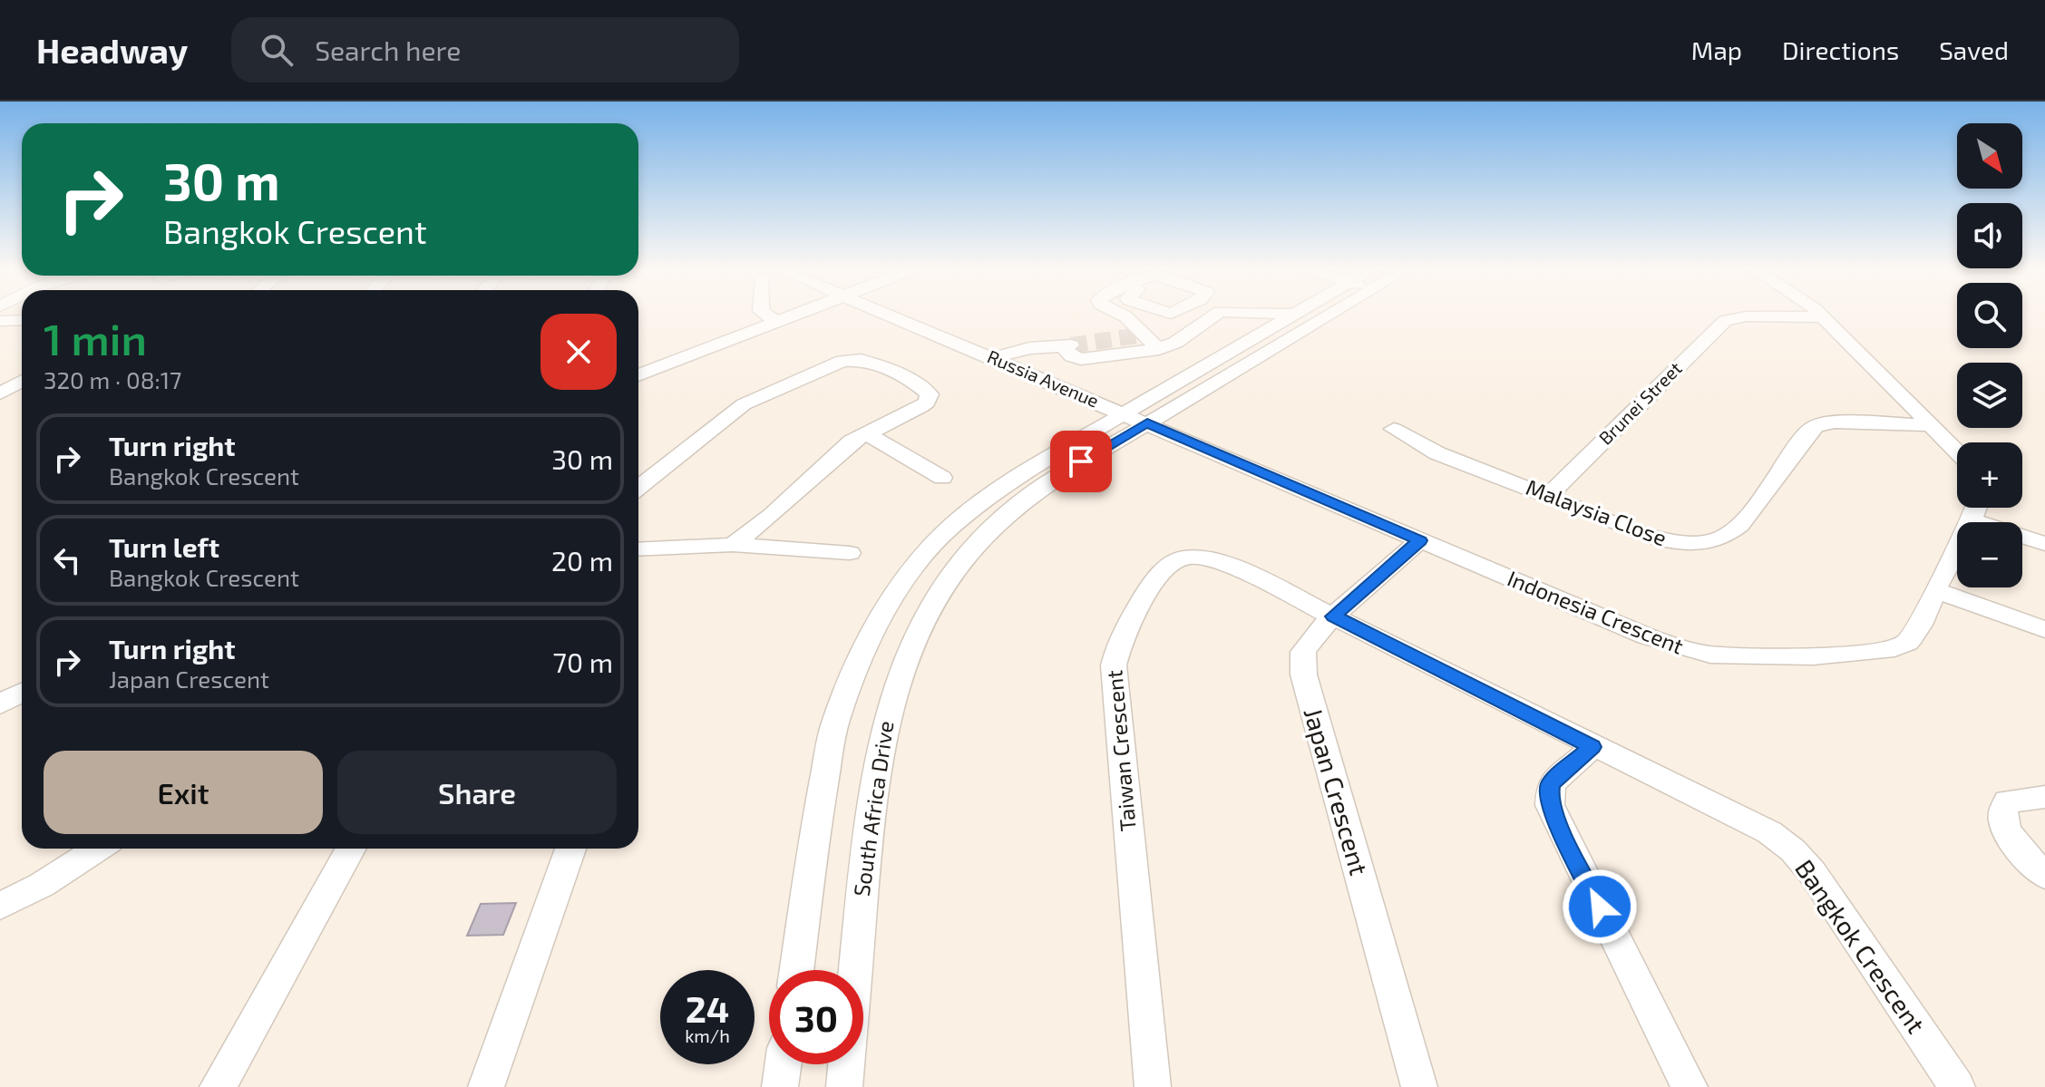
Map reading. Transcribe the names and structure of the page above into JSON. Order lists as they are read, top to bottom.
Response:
{
  "streets": {
    "street": [
      "Russia Avenue",
      "Brunei Street",
      "Malaysia Close",
      "Indonesia Crescent",
      "Taiwan Crescent",
      "Japan Crescent",
      "South Africa Drive",
      "Bangkok Crescent"
    ]
  },
  "crossings": [
    ["Russia Avenue", "Indonesia Crescent"],
    ["Russia Avenue", "South Africa Drive"],
    ["Brunei Street", "Malaysia Close"],
    ["Indonesia Crescent", "Japan Crescent"],
    ["Indonesia Crescent", "South Africa Drive"],
    ["Taiwan Crescent", "Japan Crescent"],
    ["Taiwan Crescent", "Bangkok Crescent"],
    ["Japan Crescent", "Bangkok Crescent"]
  ],
  "north": "bottom right",
  "page": {
    "header": "Headway",
    "search": "Search here",
    "nav": ["Map", "Directions", "Saved"],
    "map_buttons": ["+", "−"],
    "turn": ["30 m", "Bangkok Crescent"],
    "heading": ["1 min", "320 m · 08:17"],
    "list": [
      {
        "name": "Turn right",
        "note": "Bangkok Crescent",
        "value": "30 m"
      },
      {
        "name": "Turn left",
        "note": "Bangkok Crescent",
        "value": "20 m"
      },
      {
        "name": "Turn right",
        "note": "Japan Crescent",
        "value": "70 m"
      }
    ],
    "buttons": ["Exit", "Share"],
    "speed": "24 km/h",
    "limit": "30"
  }
}
